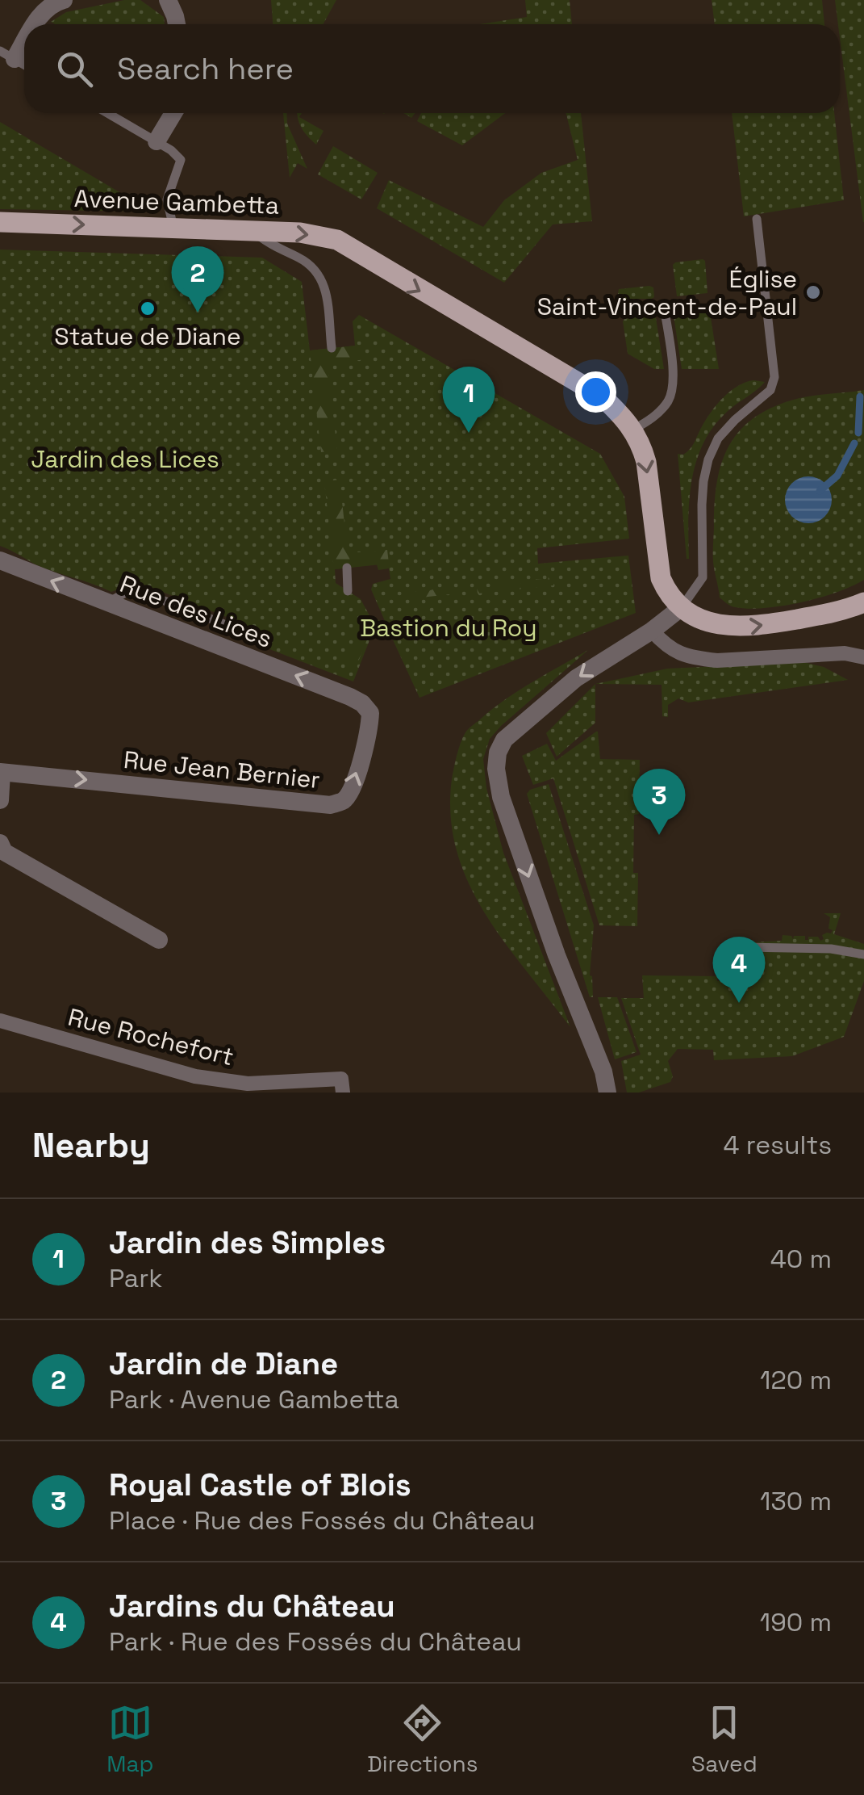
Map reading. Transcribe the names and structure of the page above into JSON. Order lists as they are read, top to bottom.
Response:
{
  "streets": {
    "main road": ["Avenue Gambetta"],
    "street": ["Rue des Lices", "Rue Jean Bernier", "Rue Rochefort"]
  },
  "crossings": [
    ["Rue des Lices", "Rue Jean Bernier"]
  ],
  "one_way": ["Avenue Gambetta", "Rue des Lices", "Rue Jean Bernier"],
  "parks": ["Jardin des Lices", "Bastion du Roy"],
  "places": ["Église Saint-Vincent-de-Paul", "Statue de Diane"],
  "page": {
    "search": "Search here",
    "pins": [
      "2",
      "1",
      "3",
      "4"
    ],
    "heading": ["Nearby", "4 results"],
    "list": [
      {
        "mark": "1",
        "name": "Jardin des Simples",
        "note": "Park",
        "value": "40 m"
      },
      {
        "mark": "2",
        "name": "Jardin de Diane",
        "note": "Park · Avenue Gambetta",
        "value": "120 m"
      },
      {
        "mark": "3",
        "name": "Royal Castle of Blois",
        "note": "Place · Rue des Fossés du Château",
        "value": "130 m"
      },
      {
        "mark": "4",
        "name": "Jardins du Château",
        "note": "Park · Rue des Fossés du Château",
        "value": "190 m"
      }
    ],
    "nav": ["Map", "Directions", "Saved"]
  }
}
